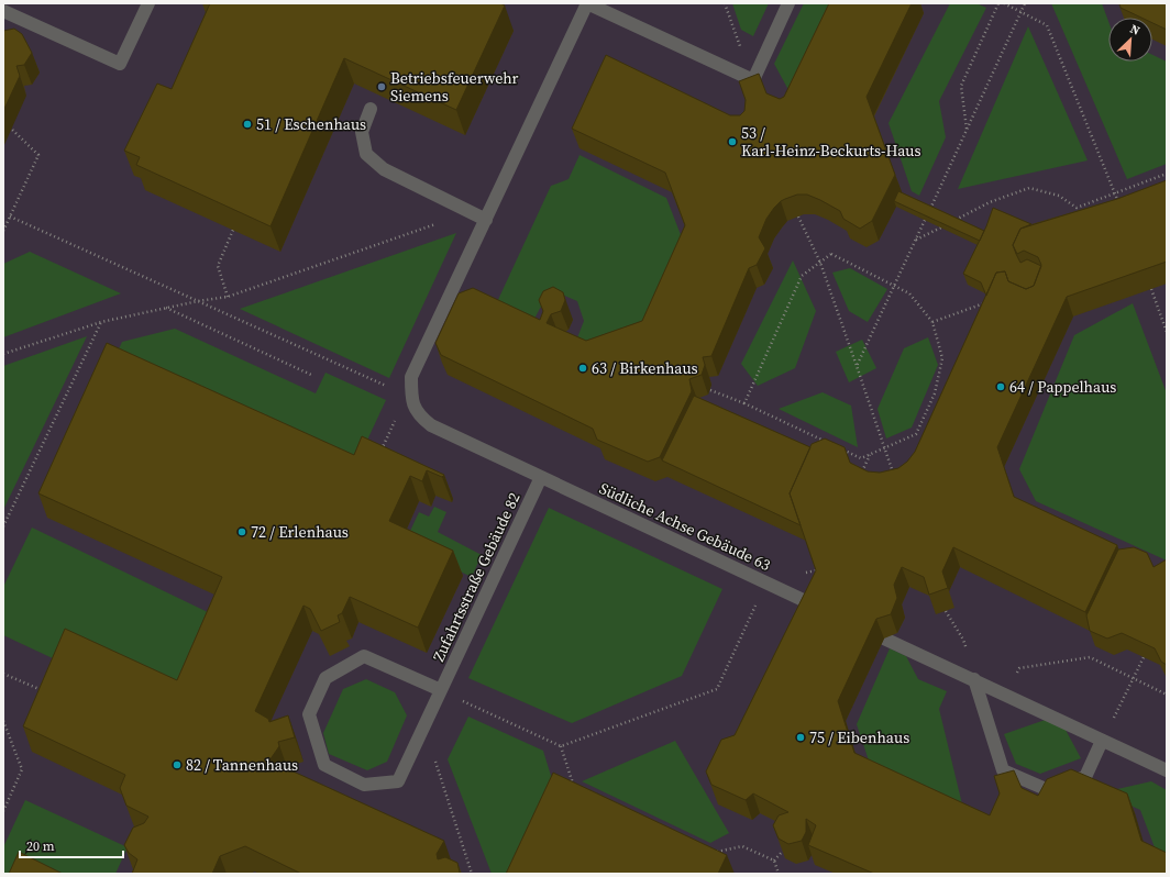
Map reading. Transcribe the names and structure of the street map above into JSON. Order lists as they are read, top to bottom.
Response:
{
  "streets": {
    "lane": ["Südliche Achse Gebäude 63", "Zufahrtsstraße Gebäude 82"]
  },
  "crossings": [
    ["Südliche Achse Gebäude 63", "Zufahrtsstraße Gebäude 82"]
  ],
  "places": [
    "Betriebsfeuerwehr Siemens",
    "51 / Eschenhaus",
    "53 / Karl-Heinz-Beckurts-Haus",
    "63 / Birkenhaus",
    "64 / Pappelhaus",
    "72 / Erlenhaus",
    "75 / Eibenhaus",
    "82 / Tannenhaus"
  ],
  "scale_bar": "20 m",
  "north": "top right"
}
